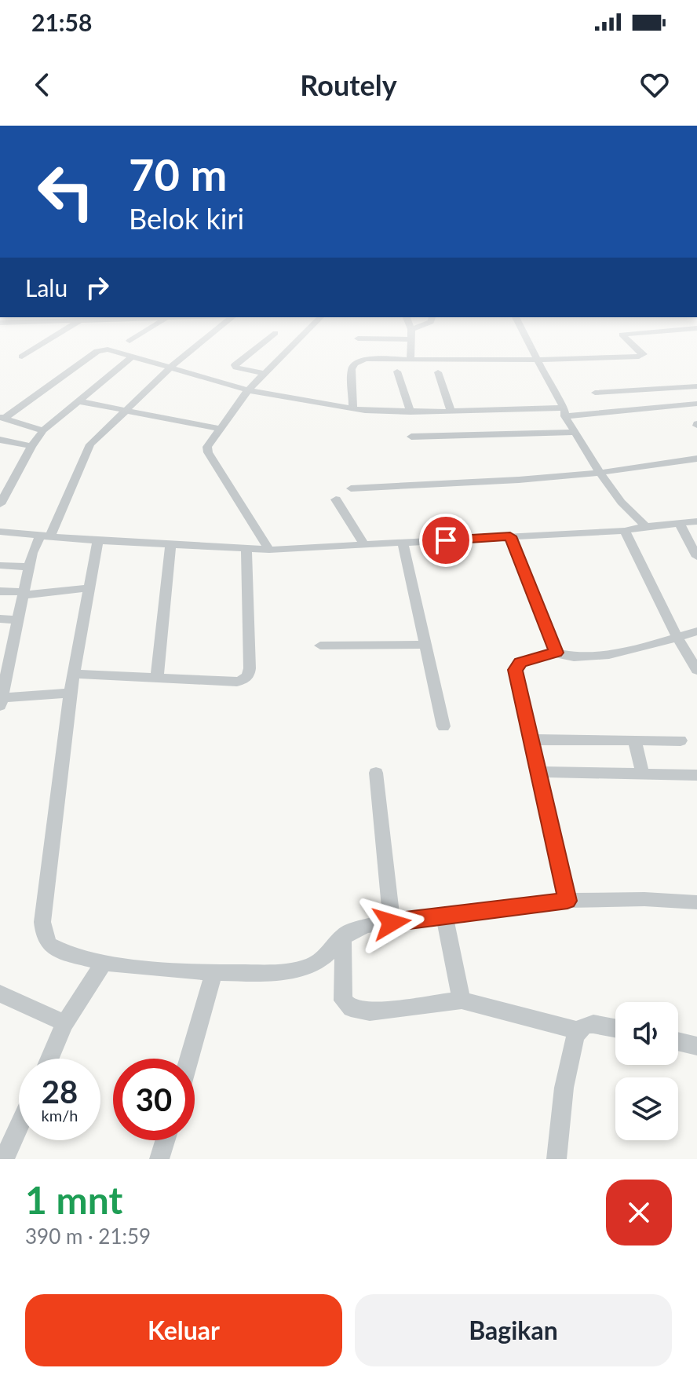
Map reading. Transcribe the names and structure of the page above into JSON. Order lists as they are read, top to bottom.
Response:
{
  "page": {
    "status": "21:58",
    "header": "Routely",
    "turn": ["70 m", "Belok kiri"],
    "then": "Lalu",
    "speed": "28 km/h",
    "limit": "30",
    "heading": ["1 mnt", "390 m · 21:59"],
    "buttons": ["Keluar", "Bagikan"]
  }
}
